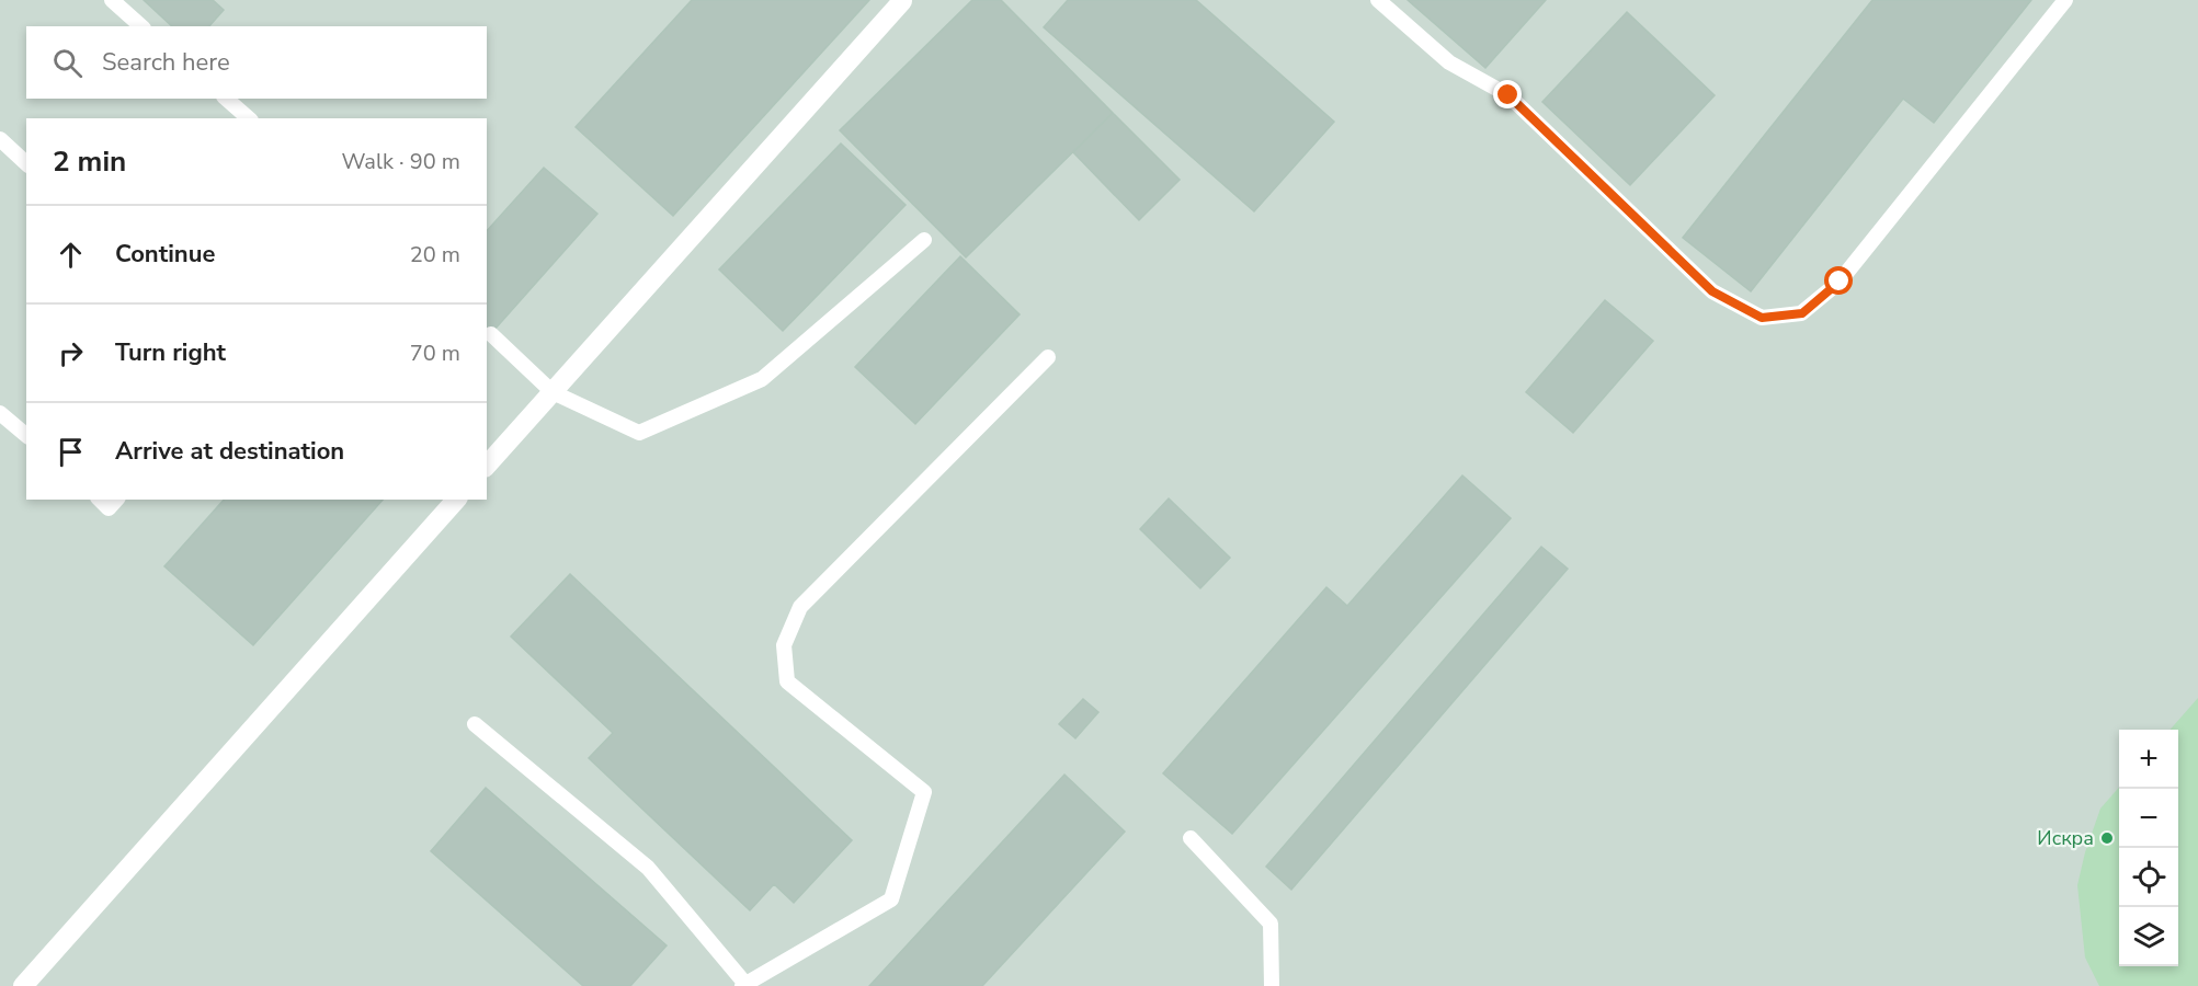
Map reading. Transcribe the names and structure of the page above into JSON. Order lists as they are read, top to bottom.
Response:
{
  "places": ["Искра"],
  "page": {
    "search": "Search here",
    "heading": ["2 min", "Walk · 90 m"],
    "list": [
      ["Continue", "20 m"],
      ["Turn right", "70 m"],
      "Arrive at destination"
    ],
    "map_buttons": ["+", "−"]
  }
}
